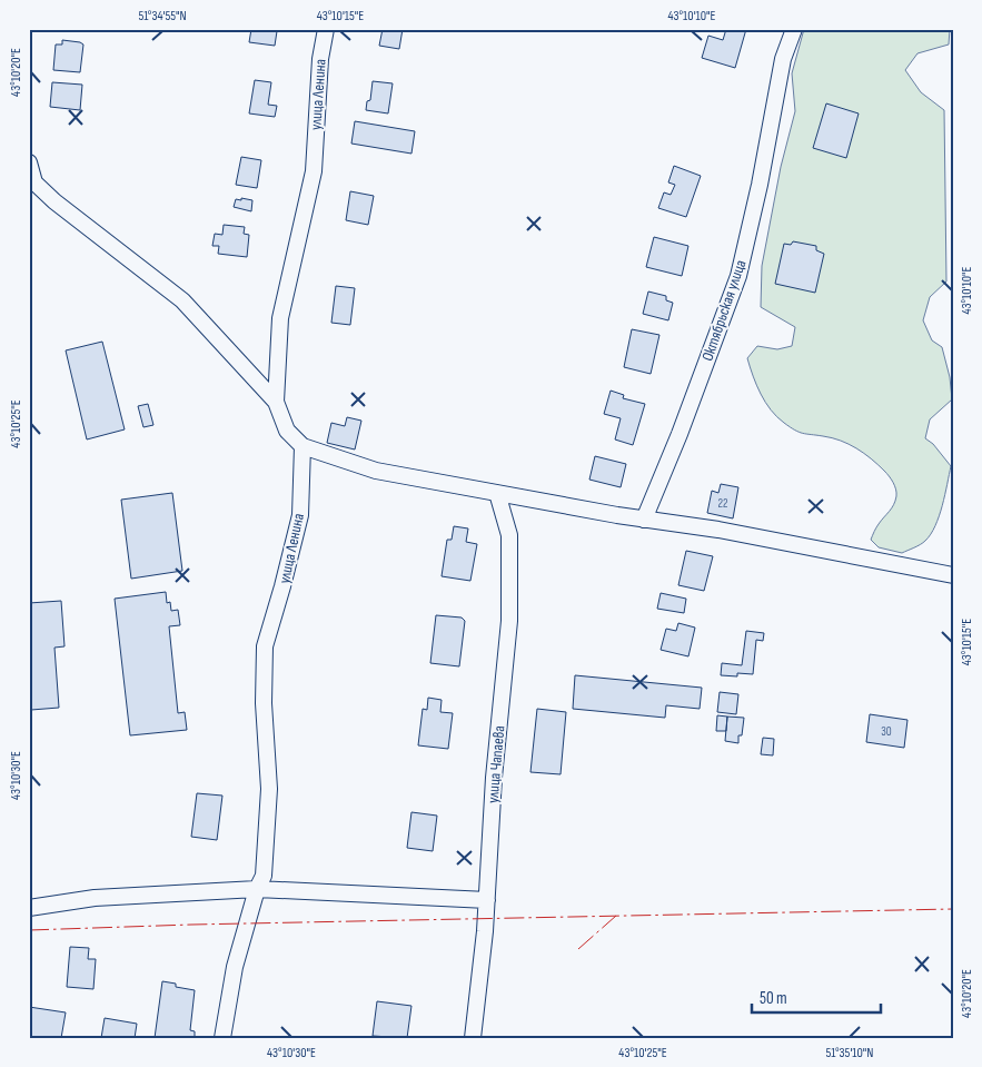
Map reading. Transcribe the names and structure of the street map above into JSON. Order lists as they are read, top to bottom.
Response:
{
  "streets": {
    "street": ["улица Ленина", "Октябрьская улица", "улица Чапаева"]
  },
  "house_numbers": ["22", "30"],
  "scale_bar": "50 m",
  "coordinates": [
    "51°34'55\"N",
    "43°10'15\"E",
    "43°10'10\"E",
    "43°10'20\"E",
    "43°10'25\"E",
    "43°10'30\"E",
    "51°35'10\"N"
  ]
}
